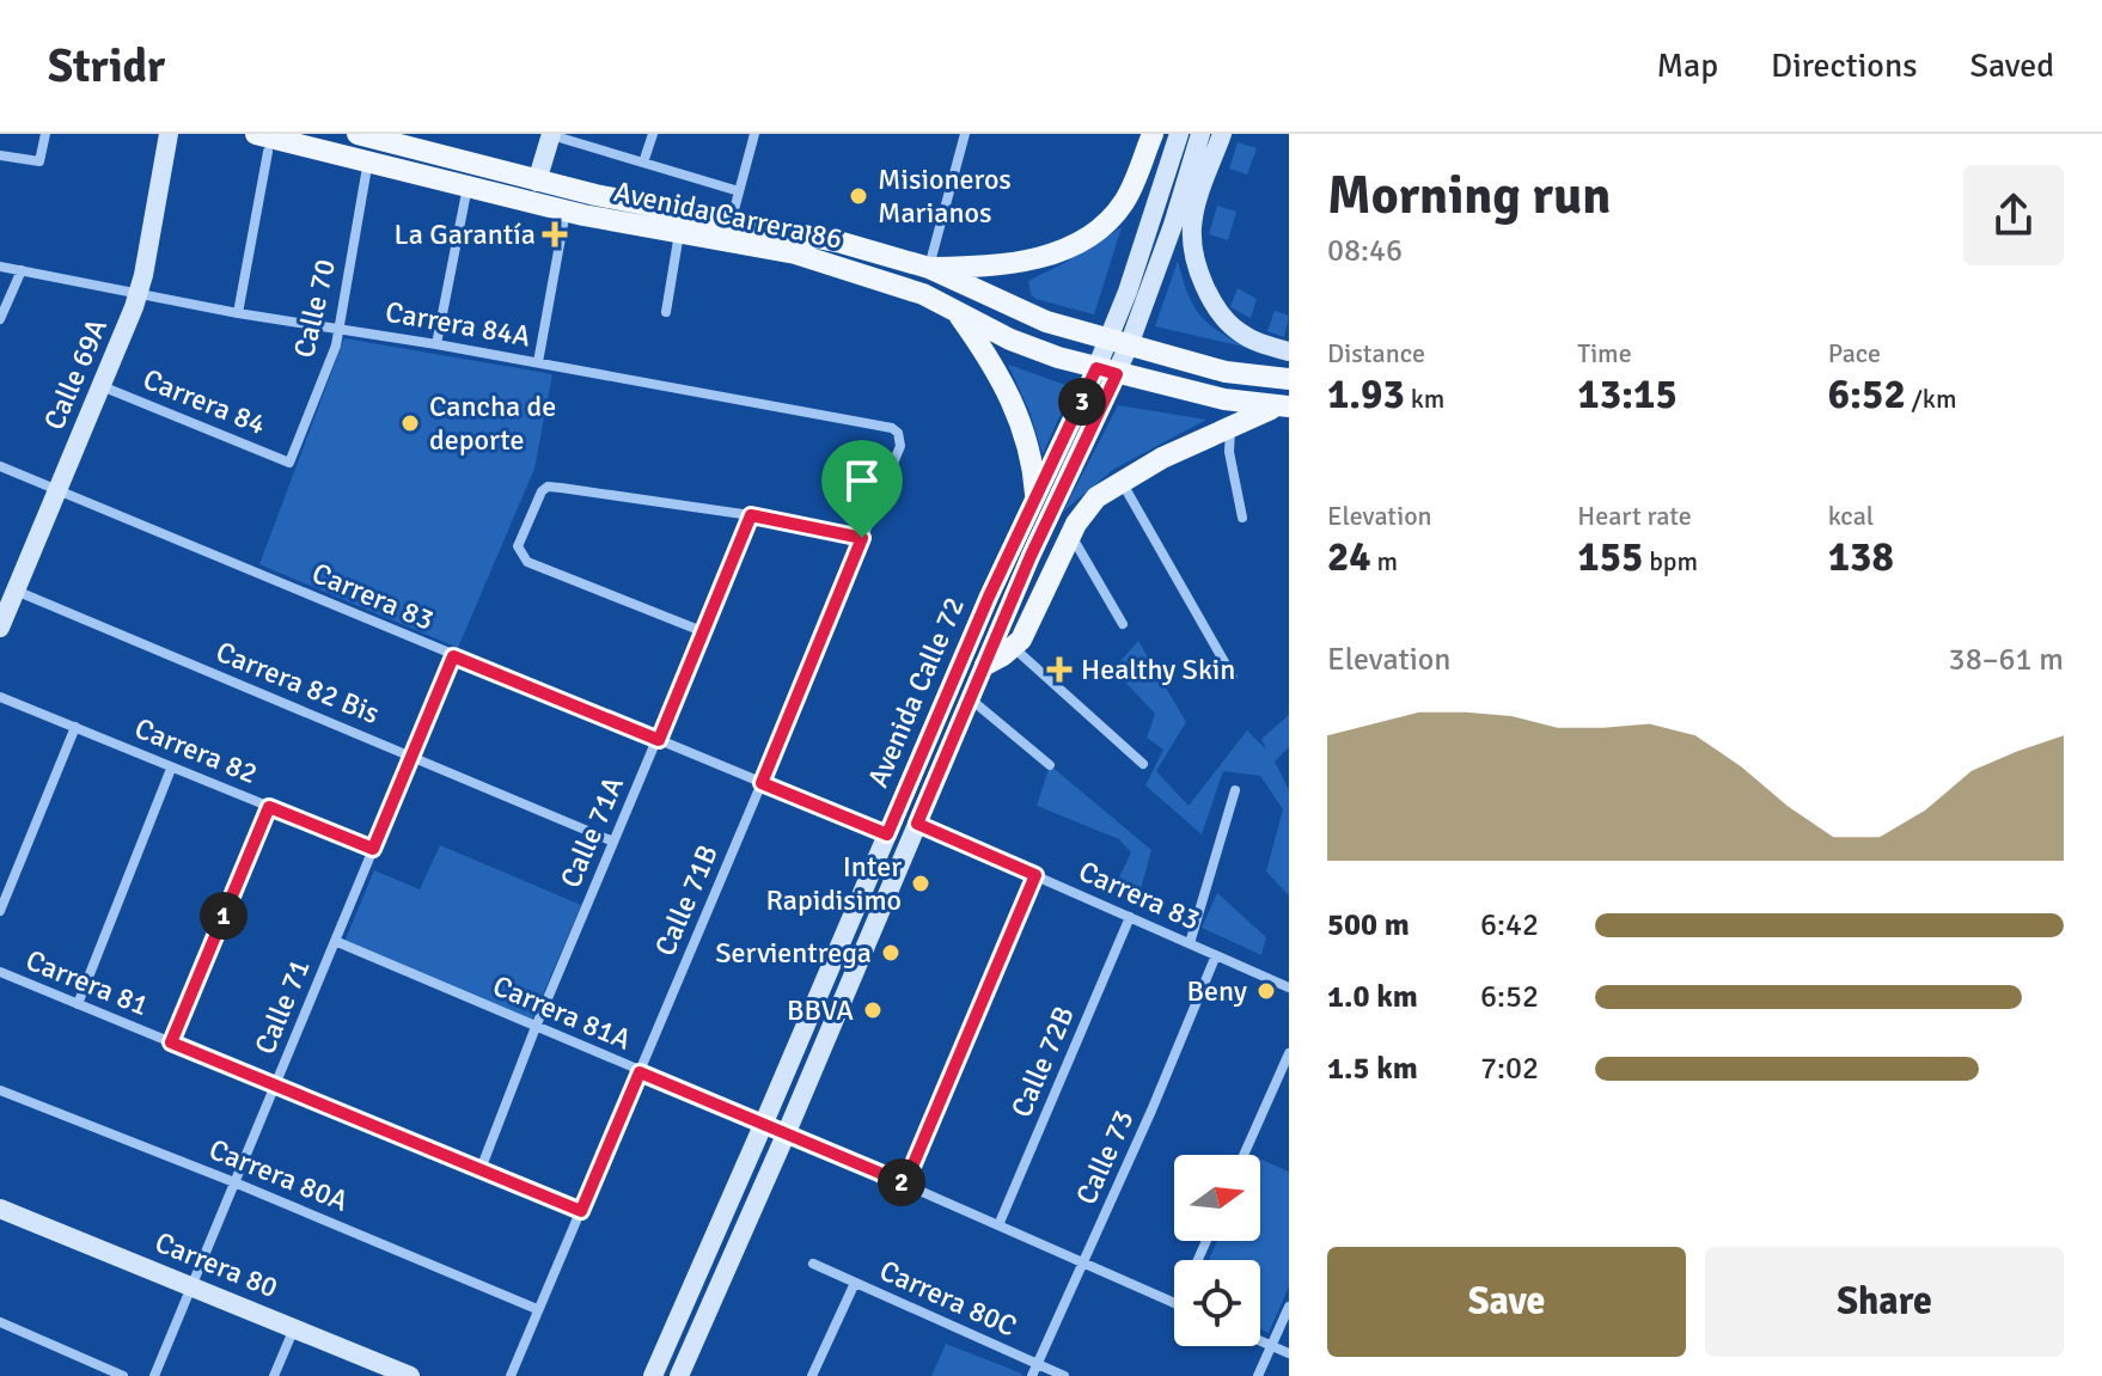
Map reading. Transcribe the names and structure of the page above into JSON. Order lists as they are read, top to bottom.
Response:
{
  "streets": {
    "main road": [
      "Avenida Carrera 86",
      "Calle 69A",
      "Avenida Calle 72",
      "Carrera 80"
    ],
    "street": [
      "Calle 70",
      "Carrera 84A",
      "Carrera 84",
      "Carrera 83",
      "Carrera 82 Bis",
      "Carrera 82",
      "Calle 71A",
      "Calle 71B",
      "Carrera 81",
      "Calle 71",
      "Carrera 81A",
      "Calle 72B",
      "Calle 73",
      "Carrera 80A",
      "Carrera 80C"
    ]
  },
  "crossings": [
    ["Avenida Carrera 86", "Calle 70"],
    ["Avenida Carrera 86", "Avenida Calle 72"],
    ["Calle 70", "Carrera 84A"],
    ["Calle 70", "Carrera 84"],
    ["Carrera 84A", "Calle 69A"],
    ["Carrera 84A", "Calle 71B"],
    ["Calle 69A", "Carrera 84"],
    ["Calle 69A", "Carrera 83"],
    ["Calle 69A", "Carrera 82 Bis"],
    ["Carrera 83", "Avenida Calle 72"],
    ["Carrera 83", "Calle 71A"],
    ["Carrera 83", "Calle 71B"],
    ["Carrera 83", "Calle 71"],
    ["Carrera 83", "Calle 72B"],
    ["Carrera 83", "Calle 73"],
    ["Carrera 82 Bis", "Calle 71A"],
    ["Carrera 82 Bis", "Calle 71"],
    ["Avenida Calle 72", "Carrera 81A"],
    ["Carrera 82", "Calle 71"],
    ["Calle 71A", "Carrera 81"],
    ["Calle 71A", "Carrera 81A"],
    ["Calle 71B", "Carrera 81"],
    ["Calle 71B", "Carrera 81A"],
    ["Calle 71B", "Carrera 80A"],
    ["Carrera 81", "Calle 71"],
    ["Calle 71", "Carrera 81A"],
    ["Calle 71", "Carrera 80A"],
    ["Calle 71", "Carrera 80"],
    ["Carrera 81A", "Calle 72B"],
    ["Carrera 81A", "Calle 73"],
    ["Calle 73", "Carrera 80C"]
  ],
  "places": {
    "other": [
      "Misioneros Marianos",
      "Cancha de deporte",
      "Inter Rapidisimo",
      "Servientrega",
      "Beny",
      "BBVA"
    ],
    "health": ["La Garantía", "Healthy Skin"]
  },
  "north": "right",
  "page": {
    "header": "Stridr",
    "nav": ["Map", "Directions", "Saved"],
    "heading": ["Morning run", "08:46"],
    "stats": [
      ["Distance", "1.93 km"],
      ["Time", "13:15"],
      ["Pace", "6:52 /km"],
      ["Elevation", "24 m"],
      ["Heart rate", "155 bpm"],
      ["kcal", "138"]
    ],
    "pins": ["3", "1", "2"],
    "chart": ["Elevation", "38–61 m"],
    "list": [
      {
        "name": "500 m",
        "note": "6:42"
      },
      {
        "name": "1.0 km",
        "note": "6:52"
      },
      {
        "name": "1.5 km",
        "note": "7:02"
      }
    ],
    "buttons": ["Save", "Share"]
  }
}
